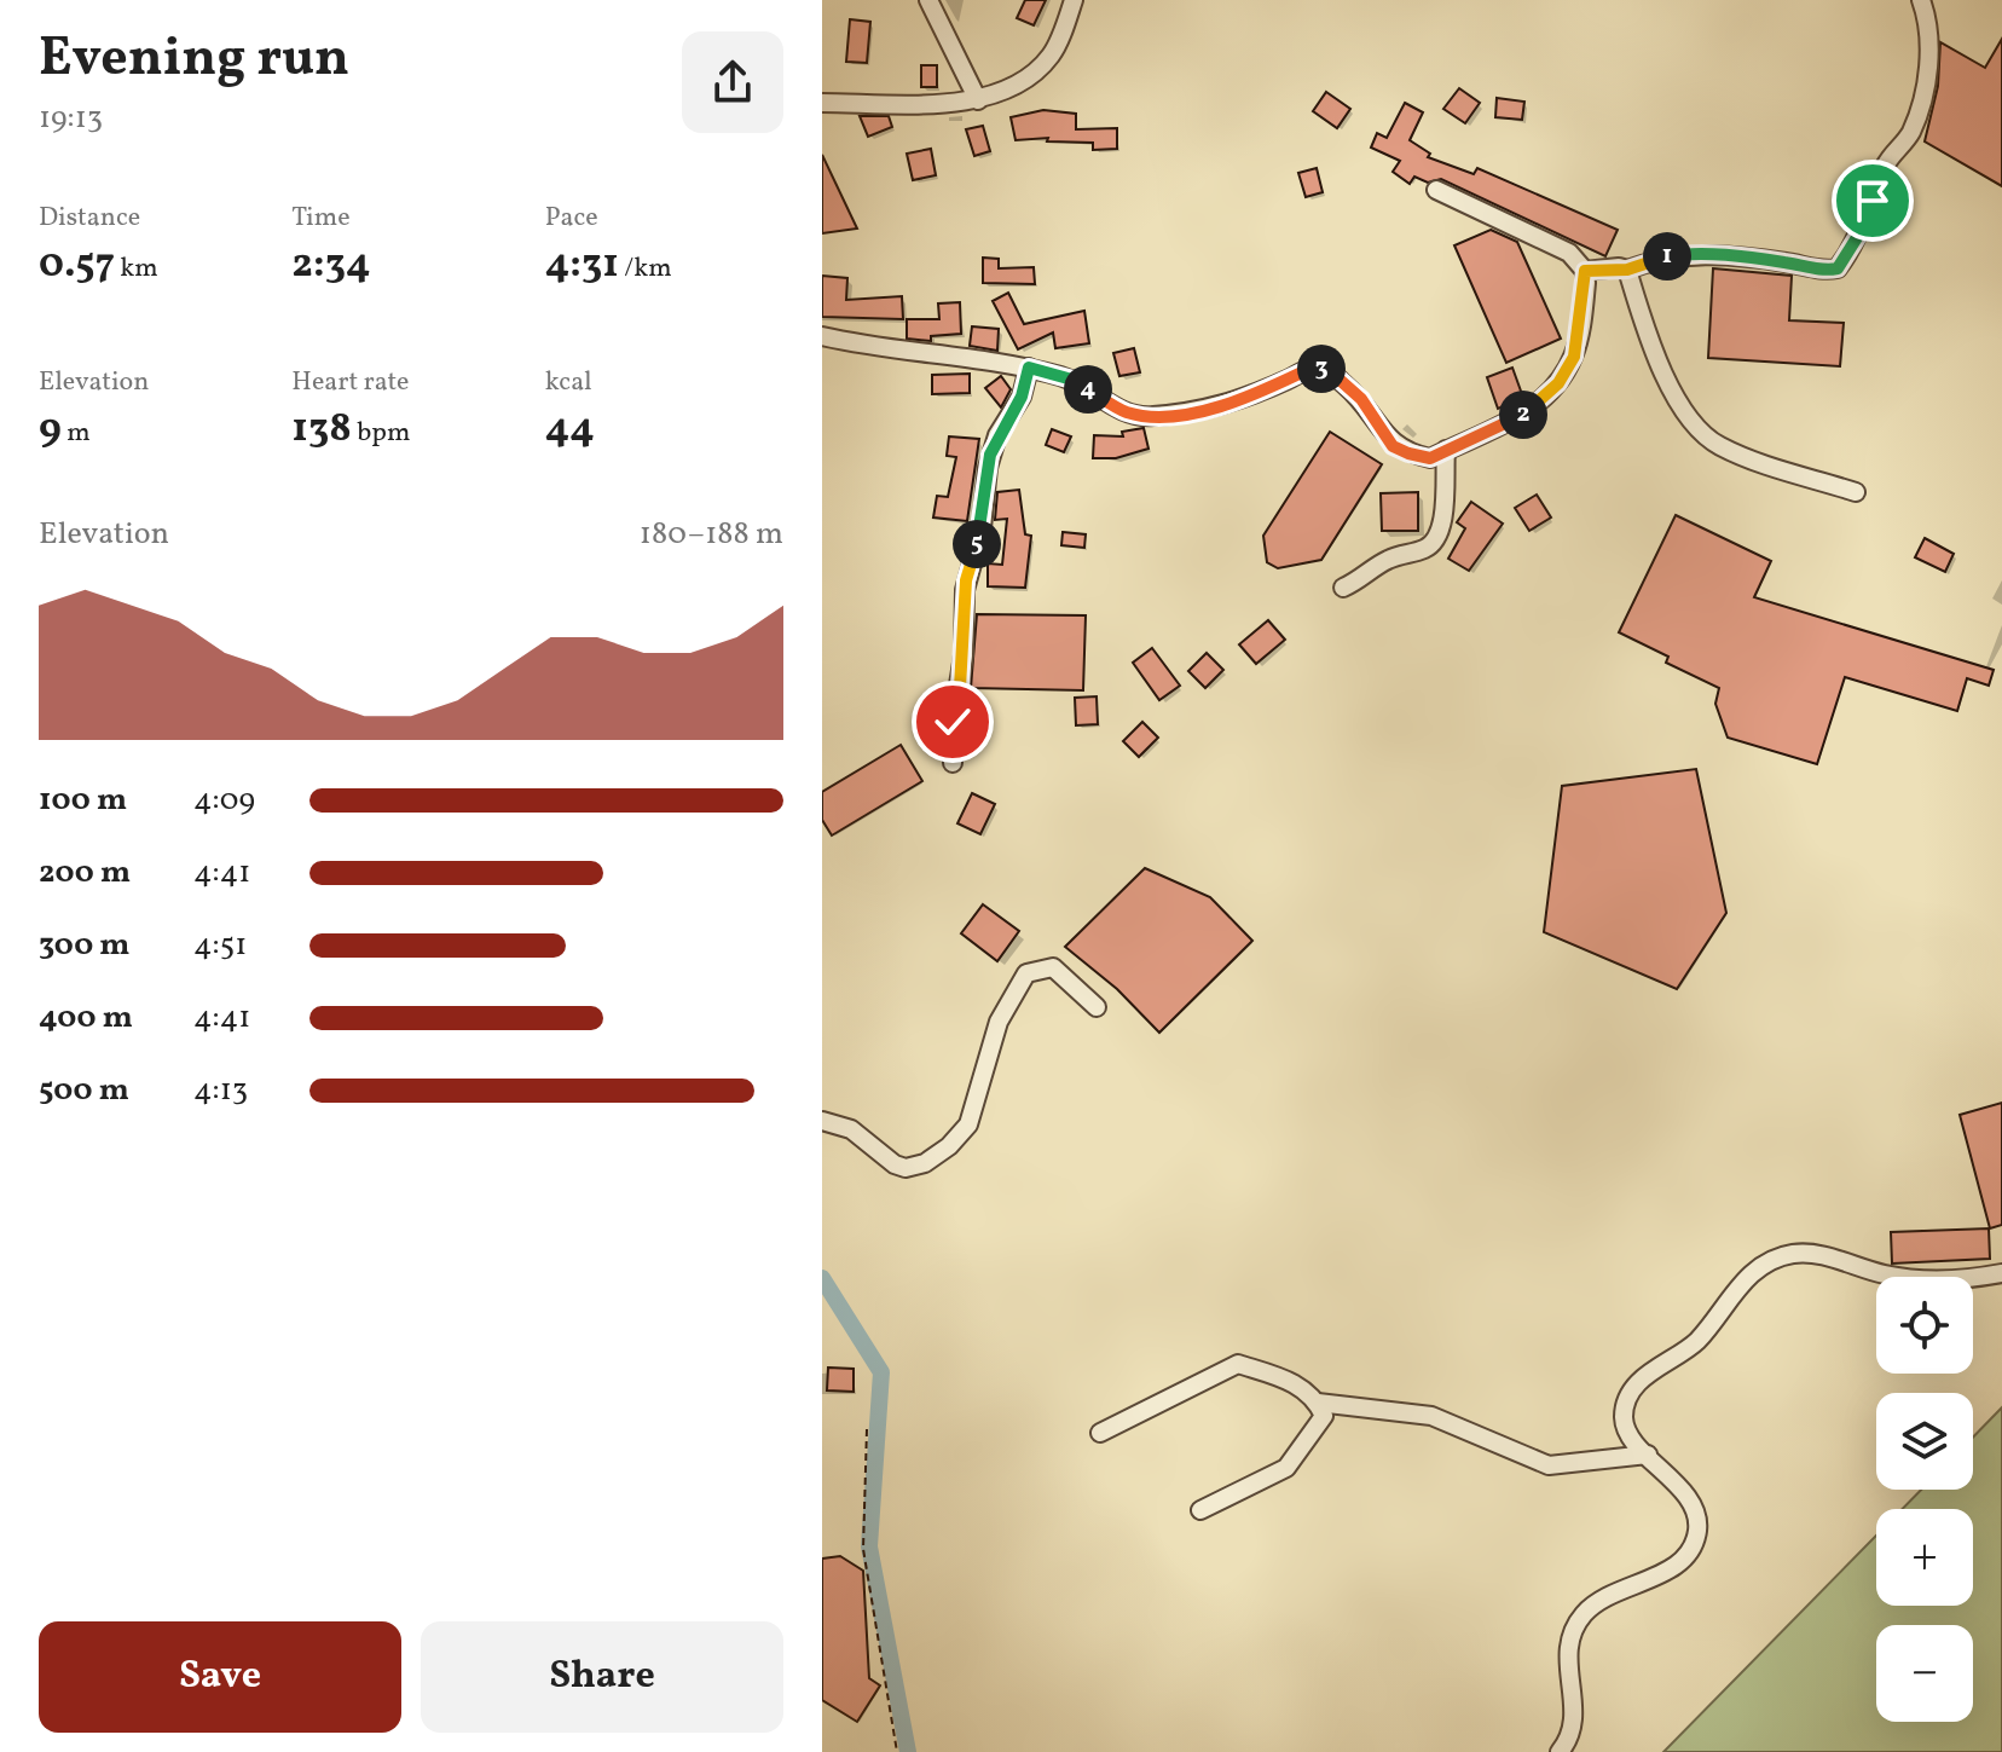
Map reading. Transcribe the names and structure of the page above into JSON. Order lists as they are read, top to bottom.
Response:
{
  "page": {
    "heading": ["Evening run", "19:13"],
    "stats": [
      ["Distance", "0.57 km"],
      ["Time", "2:34"],
      ["Pace", "4:31 /km"],
      ["Elevation", "9 m"],
      ["Heart rate", "138 bpm"],
      ["kcal", "44"]
    ],
    "pins": [
      "1",
      "3",
      "4",
      "2",
      "5"
    ],
    "chart": ["Elevation", "180–188 m"],
    "list": [
      {
        "name": "100 m",
        "note": "4:09"
      },
      {
        "name": "200 m",
        "note": "4:41"
      },
      {
        "name": "300 m",
        "note": "4:51"
      },
      {
        "name": "400 m",
        "note": "4:41"
      },
      {
        "name": "500 m",
        "note": "4:13"
      }
    ],
    "map_buttons": ["+", "−"],
    "buttons": ["Save", "Share"]
  }
}
